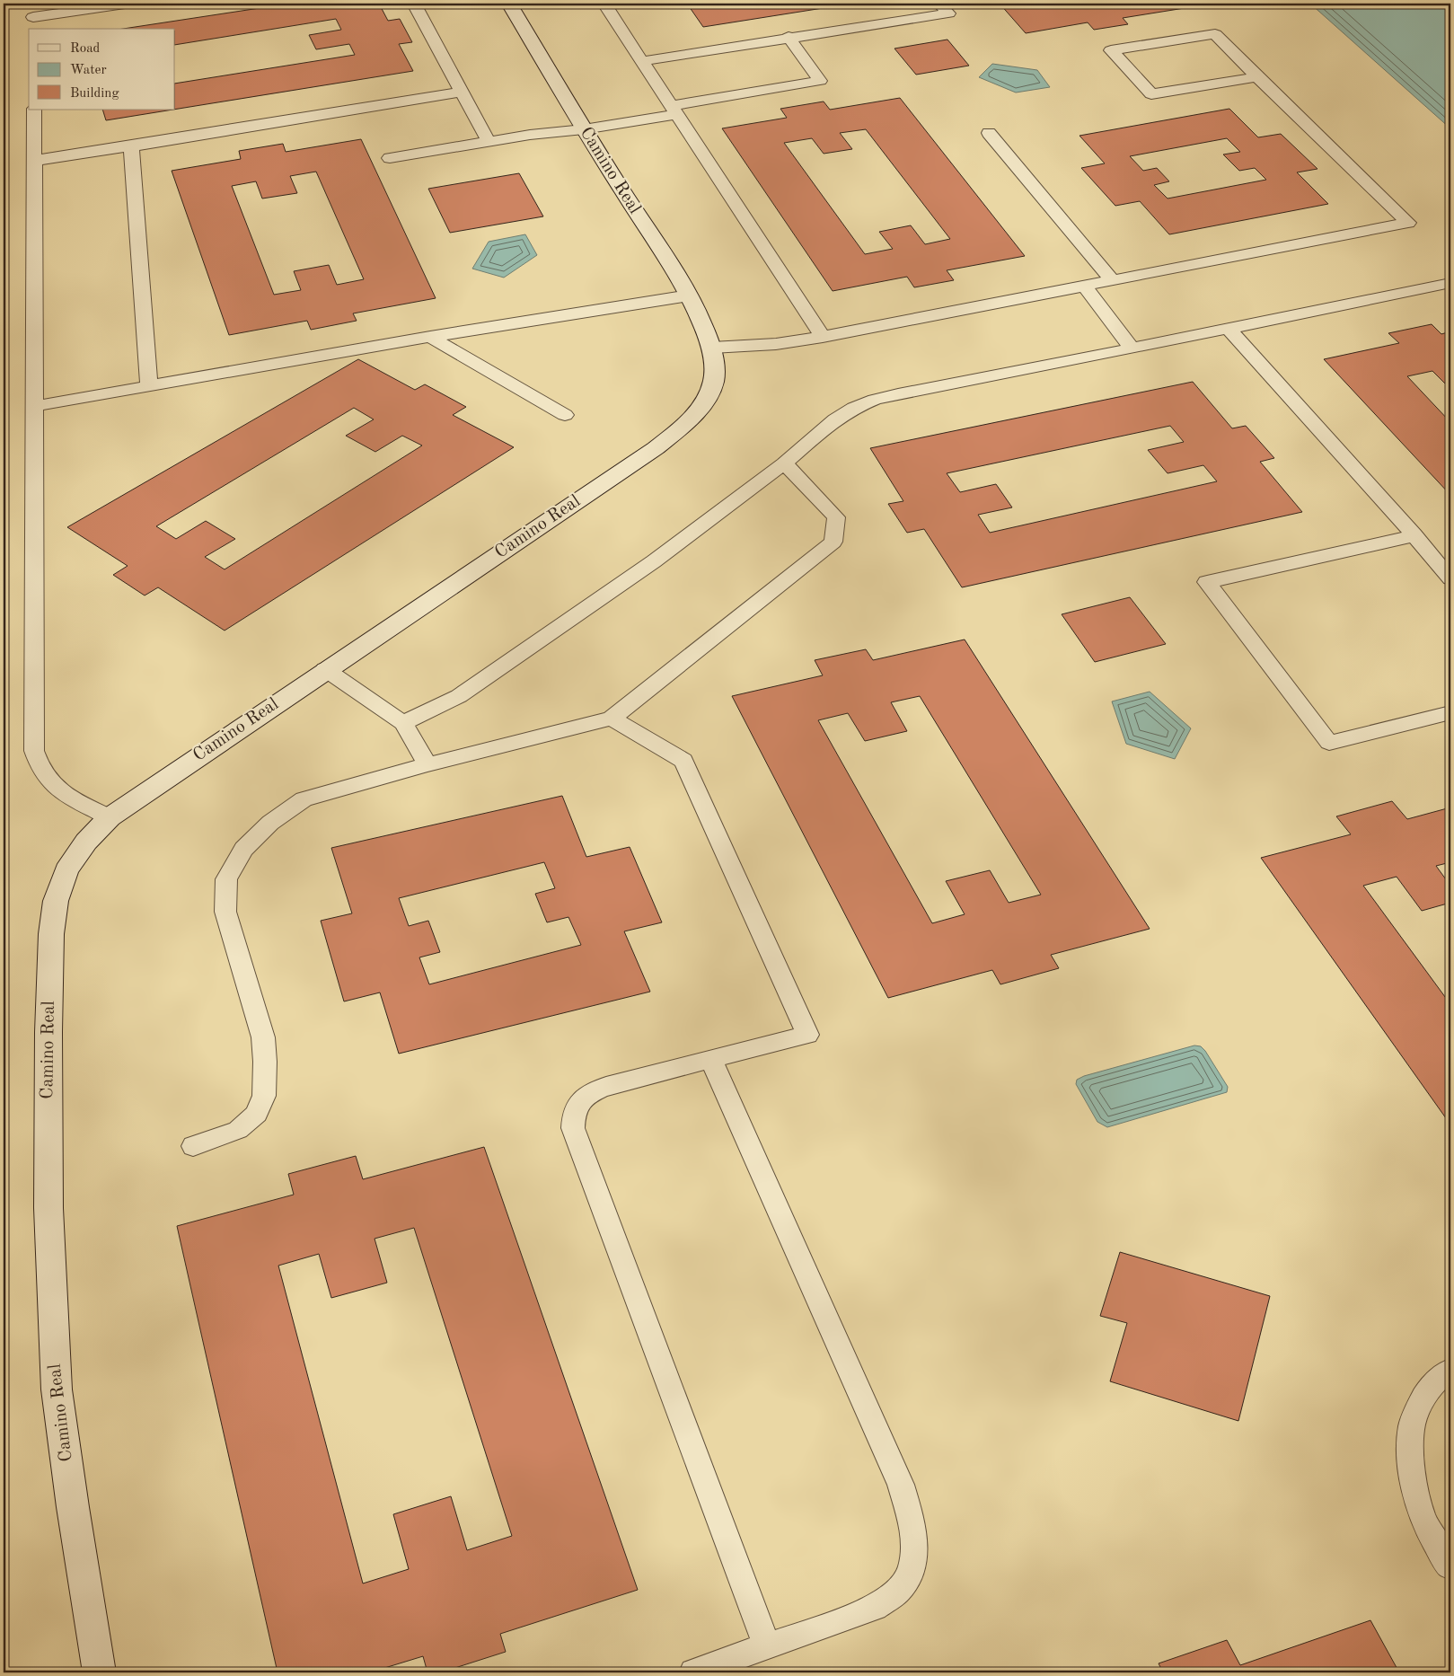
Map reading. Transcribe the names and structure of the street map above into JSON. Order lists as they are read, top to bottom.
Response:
{
  "streets": {
    "street": ["Camino Real"]
  },
  "legend": ["Road", "Water", "Building"]
}
